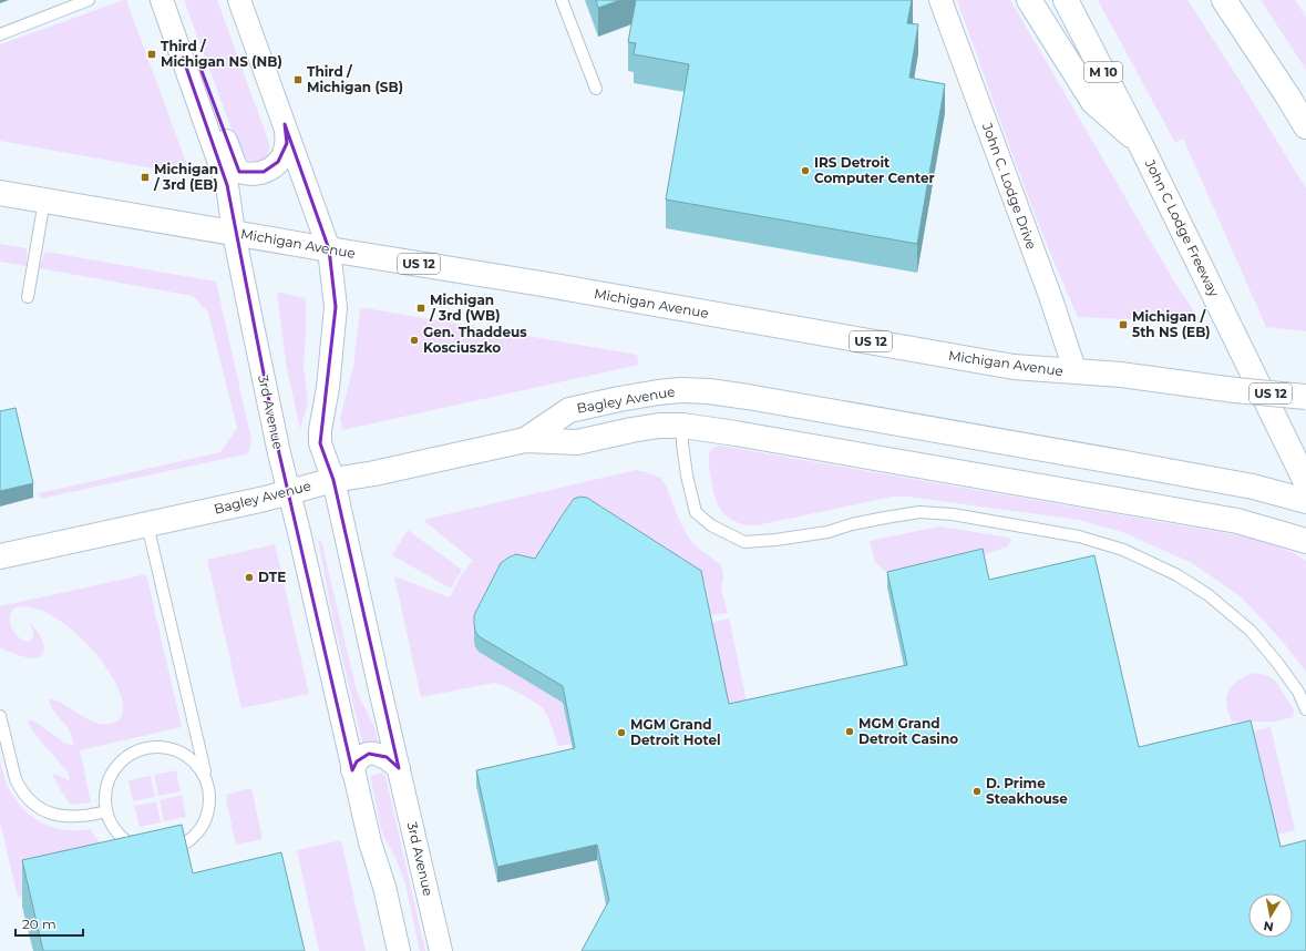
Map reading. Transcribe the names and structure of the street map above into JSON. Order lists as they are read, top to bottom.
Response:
{
  "streets": {
    "main road": [
      "M 10",
      "John C Lodge Freeway",
      "Michigan Avenue",
      "US 12",
      "Bagley Avenue"
    ],
    "street": ["John C. Lodge Drive", "3rd Avenue"]
  },
  "crossings": [
    ["John C. Lodge Drive", "Michigan Avenue"],
    ["Michigan Avenue", "3rd Avenue"],
    ["Bagley Avenue", "3rd Avenue"]
  ],
  "places": {
    "transit": [
      "Third / Michigan NS (NB)",
      "Third / Michigan (SB)",
      "Michigan / 3rd (EB)",
      "Michigan / 3rd (WB)",
      "Michigan / 5th NS (EB)"
    ],
    "other": [
      "IRS Detroit Computer Center",
      "Gen. Thaddeus Kosciuszko",
      "DTE",
      "MGM Grand Detroit Casino",
      "MGM Grand Detroit Hotel",
      "D. Prime Steakhouse"
    ]
  },
  "scale_bar": "20 m",
  "north": "bottom"
}
